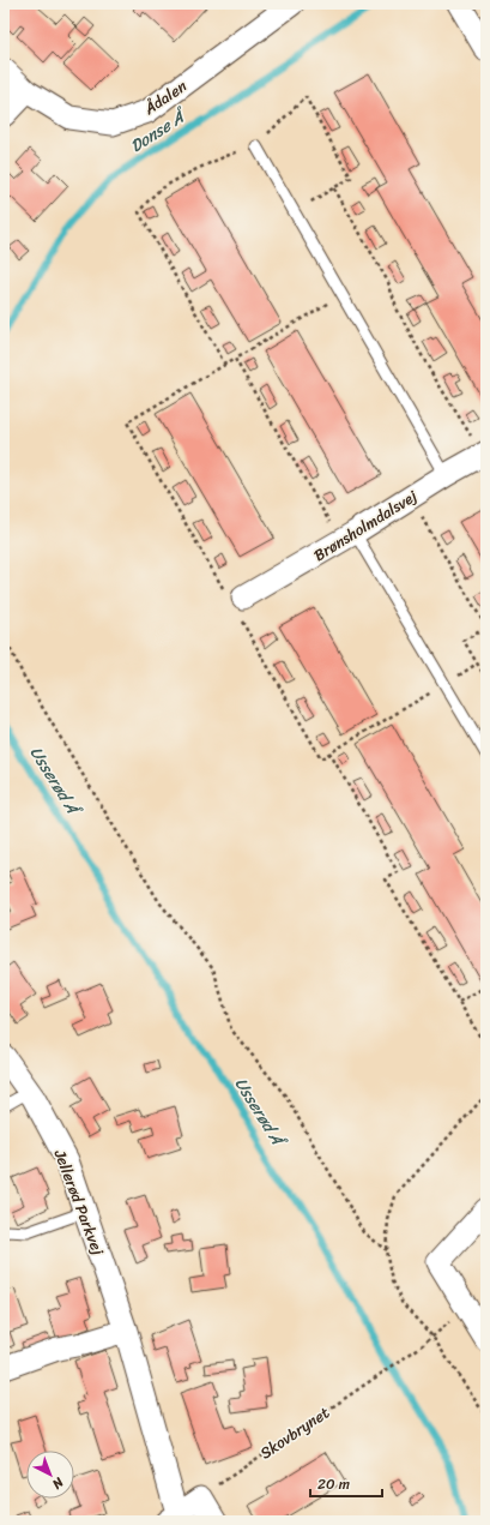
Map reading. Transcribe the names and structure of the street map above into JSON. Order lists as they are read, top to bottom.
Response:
{
  "streets": {
    "street": ["Ådalen", "Brønsholmdalsvej", "Jellerød Parkvej"],
    "path": ["Skovbrynet"]
  },
  "water": ["Donse Å", "Usserød Å"],
  "scale_bar": "20 m",
  "north": "bottom right"
}
